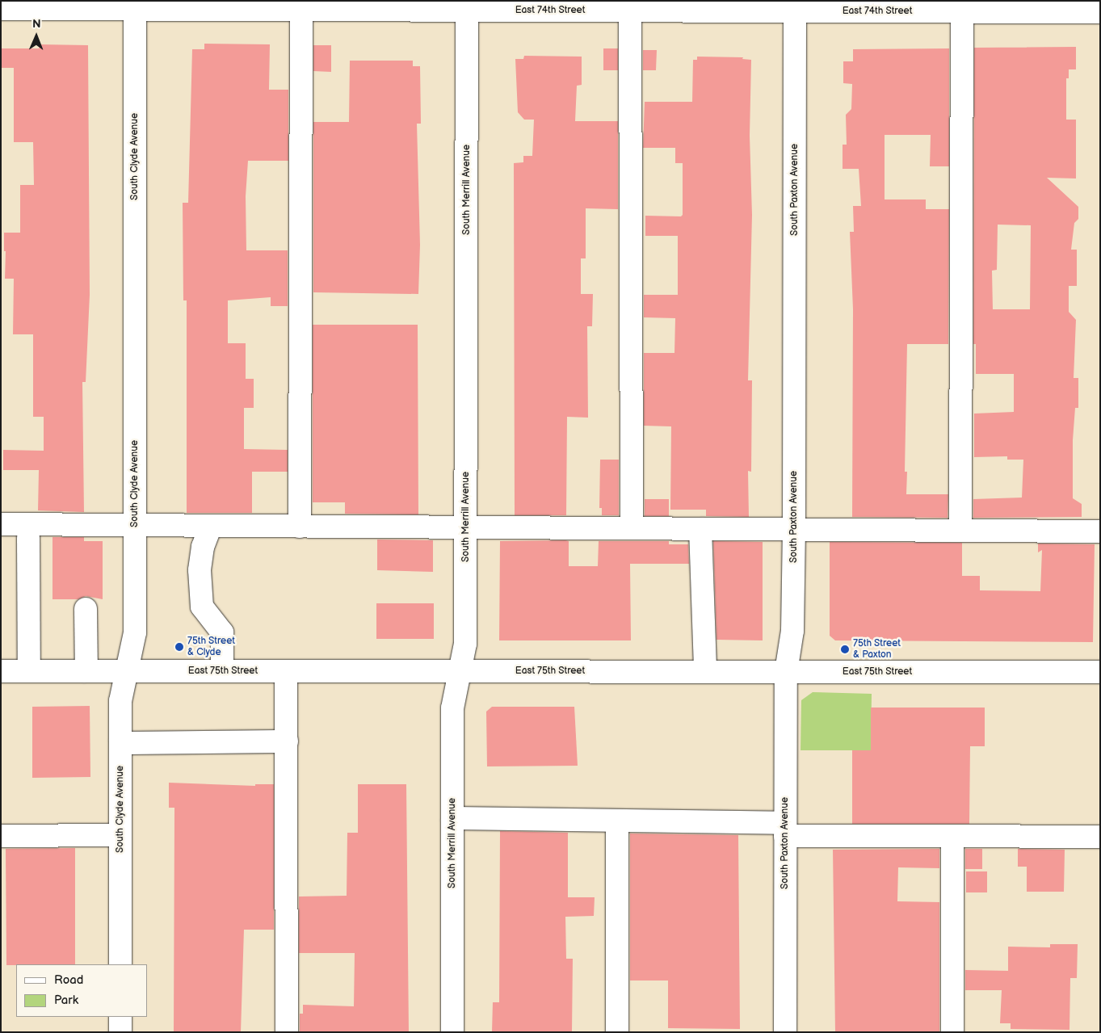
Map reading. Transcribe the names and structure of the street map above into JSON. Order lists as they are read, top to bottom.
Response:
{
  "streets": {
    "street": [
      "East 74th Street",
      "South Clyde Avenue",
      "South Merrill Avenue",
      "South Paxton Avenue",
      "East 75th Street"
    ]
  },
  "crossings": [
    ["East 74th Street", "South Clyde Avenue"],
    ["East 74th Street", "South Merrill Avenue"],
    ["East 74th Street", "South Paxton Avenue"],
    ["South Clyde Avenue", "East 75th Street"],
    ["South Merrill Avenue", "East 75th Street"],
    ["South Paxton Avenue", "East 75th Street"]
  ],
  "places": ["75th Street & Clyde", "75th Street & Paxton"],
  "legend": ["Road", "Park"],
  "north": "top"
}
